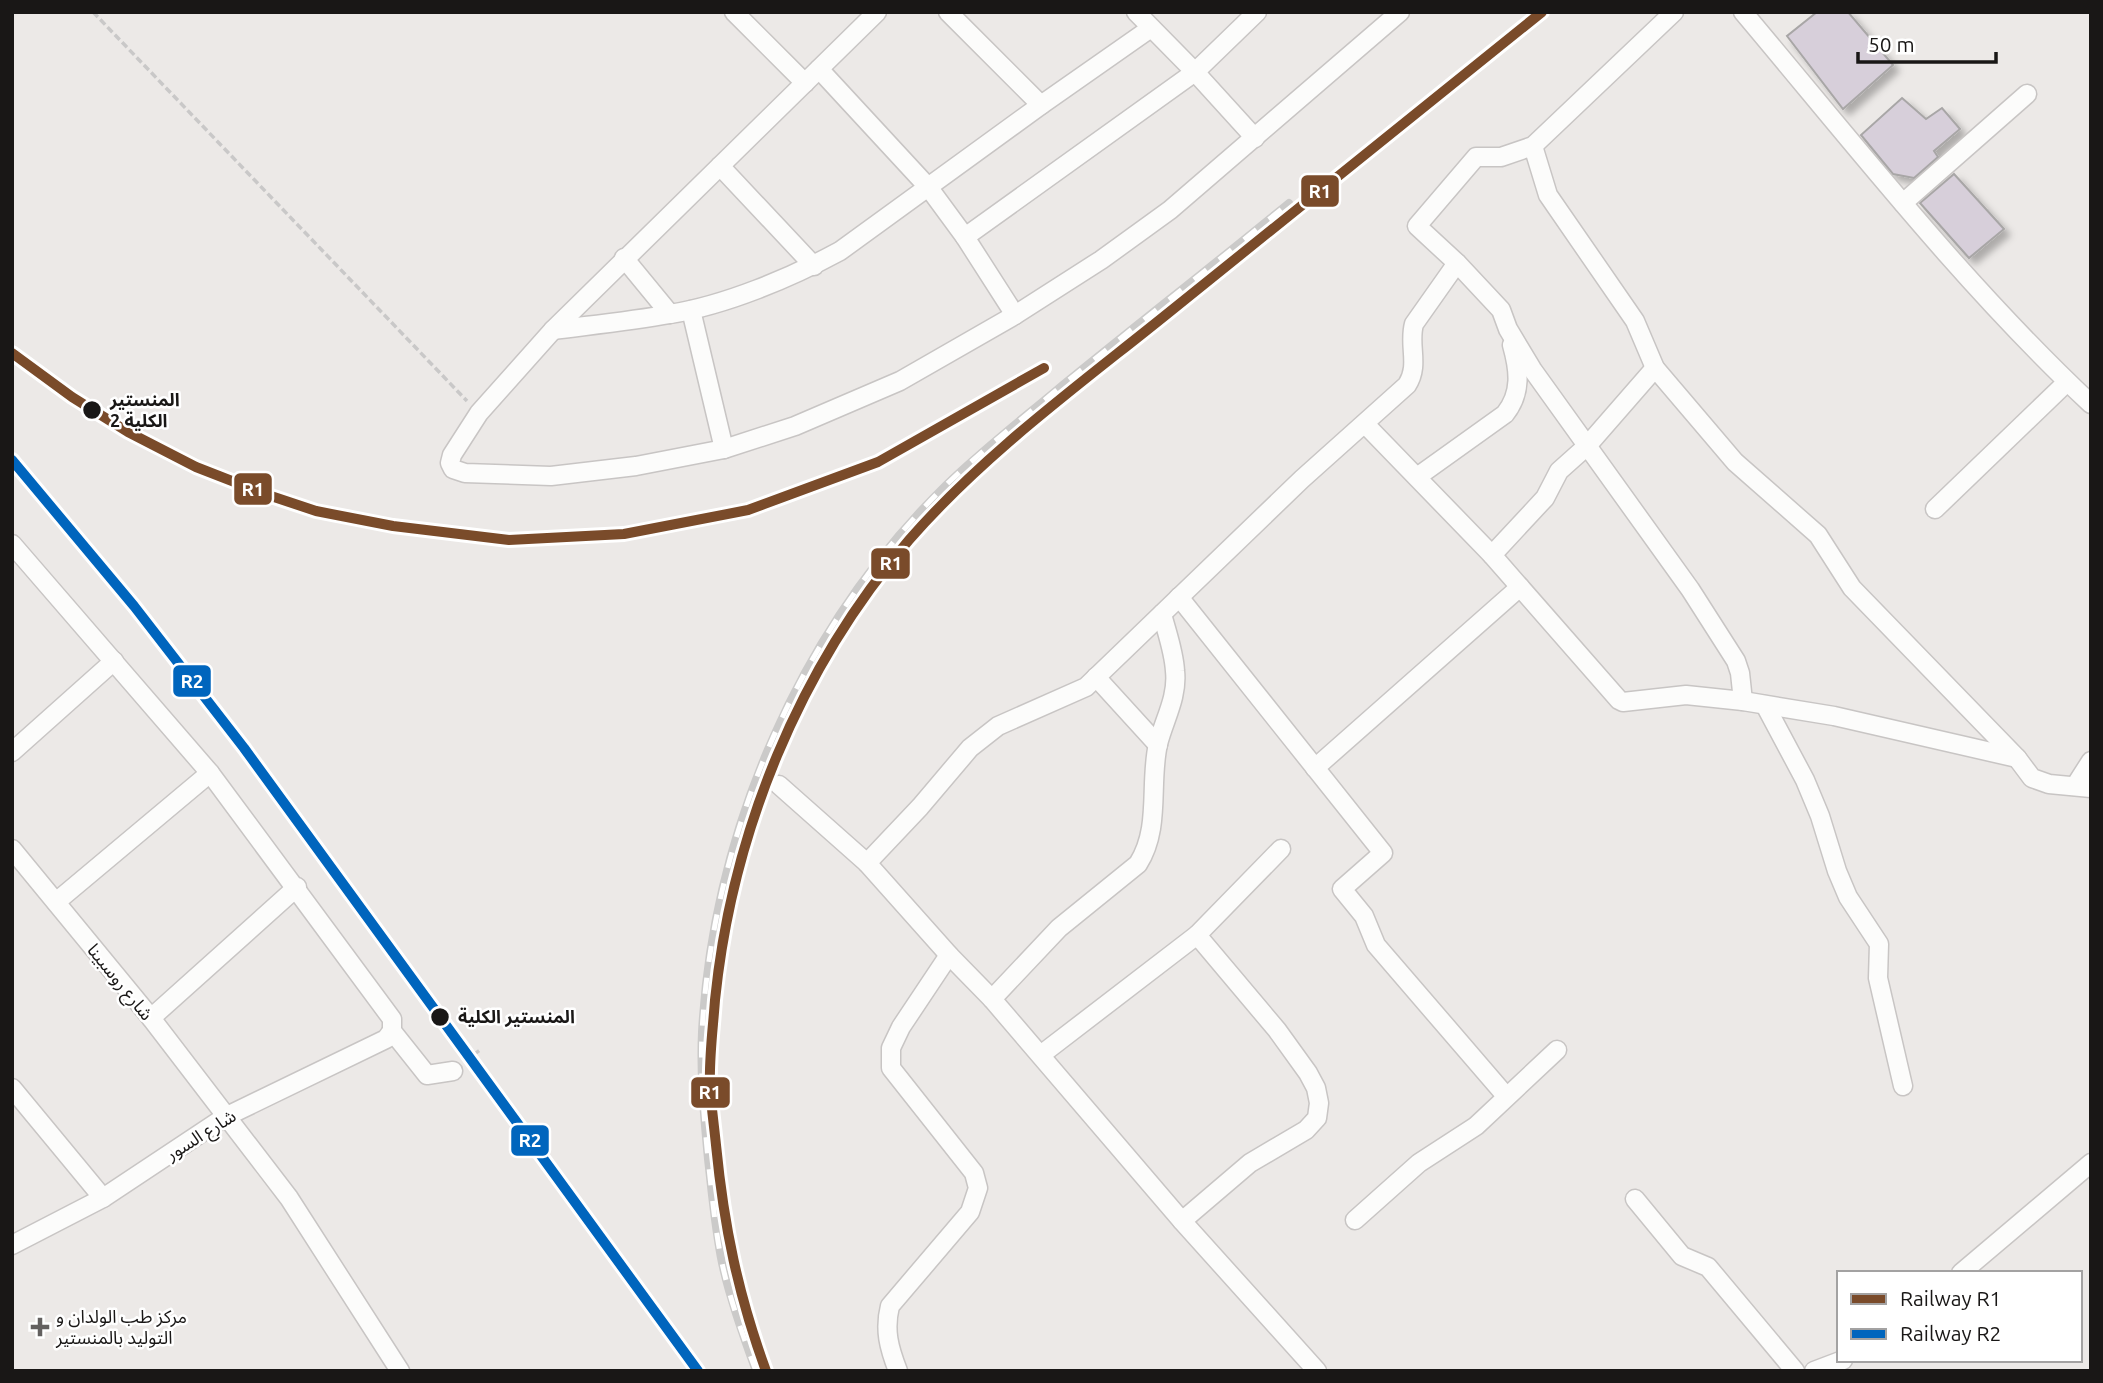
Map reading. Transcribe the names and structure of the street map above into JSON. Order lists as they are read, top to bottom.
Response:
{
  "streets": {
    "street": ["شارع روسبينا", "شارع السور"]
  },
  "crossings": [
    ["شارع روسبينا", "شارع السور"]
  ],
  "places": {
    "other": ["المنستير الكلية 2", "المنستير الكلية"],
    "health": ["مركز طب الولدان و التوليد بالمنستير"]
  },
  "lines": ["rail line R1", "rail line R2"],
  "legend": ["Railway R1", "Railway R2"],
  "scale_bar": "50 m"
}
